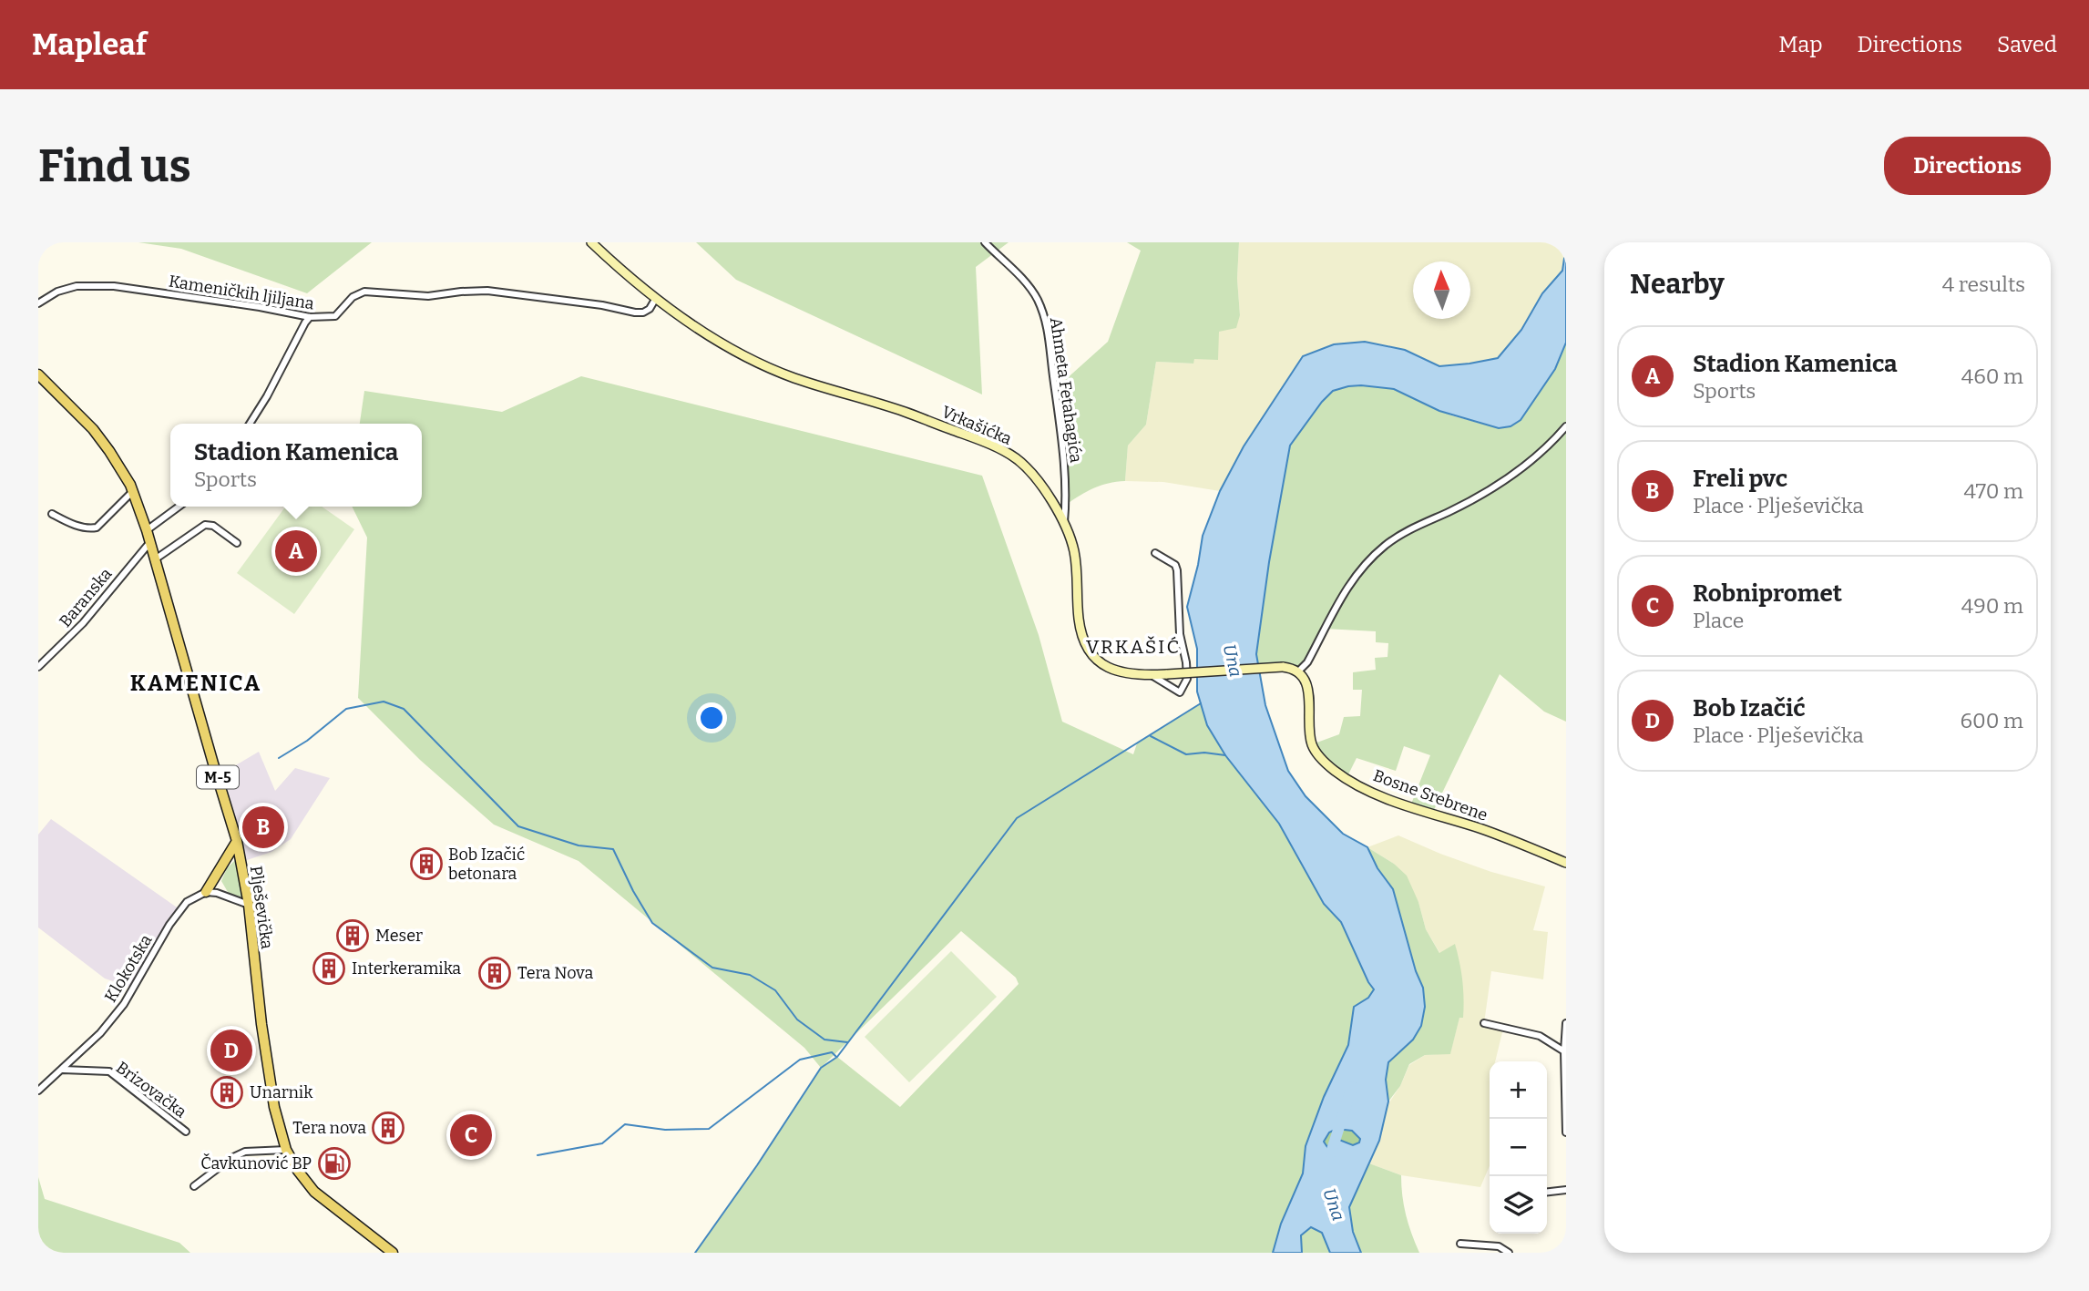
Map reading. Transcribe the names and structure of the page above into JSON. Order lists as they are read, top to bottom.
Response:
{
  "streets": {
    "main road": ["M-5", "Plješevička"],
    "street": [
      "Kameničkih ljiljana",
      "Ahmeta Fetahagića",
      "Vrkašićka",
      "Baranska",
      "Bosne Srebrene",
      "Klokotska",
      "Brizovačka"
    ]
  },
  "crossings": [
    ["Kameničkih ljiljana", "Vrkašićka"],
    ["Ahmeta Fetahagića", "Vrkašićka"],
    ["Vrkašićka", "Bosne Srebrene"],
    ["Baranska", "Plješevička"],
    ["Klokotska", "Brizovačka"]
  ],
  "districts": ["VRKAŠIĆ", "KAMENICA"],
  "water": ["Una"],
  "places": {
    "building": [
      "Bob Izačić betonara",
      "Meser",
      "Interkeramika",
      "Tera Nova",
      "Unarnik",
      "Tera nova"
    ],
    "fuel station": ["Čavkunović BP"]
  },
  "north": "top",
  "page": {
    "header": "Mapleaf",
    "nav": ["Map", "Directions", "Saved"],
    "buttons": "Directions",
    "title": "Find us",
    "heading": ["Nearby", "4 results"],
    "list": [
      {
        "mark": "A",
        "name": "Stadion Kamenica",
        "note": "Sports",
        "value": "460 m"
      },
      {
        "mark": "B",
        "name": "Freli pvc",
        "note": "Place · Plješevička",
        "value": "470 m"
      },
      {
        "mark": "C",
        "name": "Robnipromet",
        "note": "Place",
        "value": "490 m"
      },
      {
        "mark": "D",
        "name": "Bob Izačić",
        "note": "Place · Plješevička",
        "value": "600 m"
      }
    ],
    "popup": ["Stadion Kamenica", "Sports"],
    "pins": [
      "A",
      "B",
      "D",
      "C"
    ],
    "map_buttons": ["+", "−"]
  }
}
